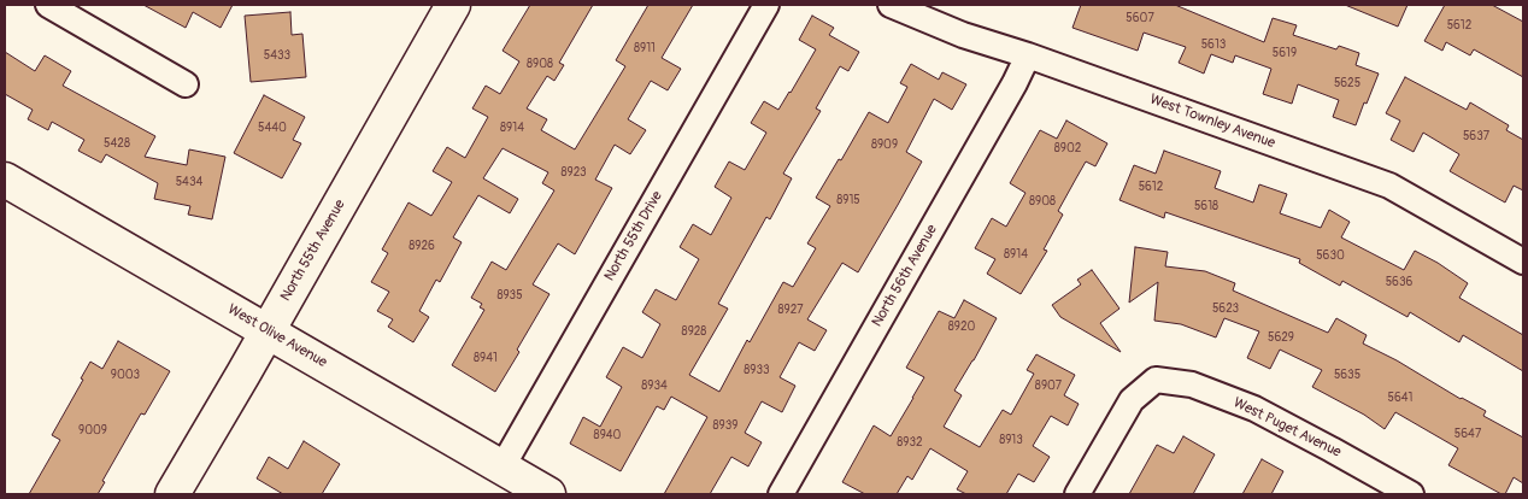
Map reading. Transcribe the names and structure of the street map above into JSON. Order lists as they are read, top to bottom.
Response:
{
  "streets": {
    "main road": ["North 55th Avenue", "West Olive Avenue"],
    "street": [
      "West Townley Avenue",
      "North 55th Drive",
      "North 56th Avenue",
      "West Puget Avenue"
    ]
  },
  "crossings": [
    ["West Townley Avenue", "North 56th Avenue"],
    ["North 55th Drive", "West Olive Avenue"],
    ["North 55th Avenue", "West Olive Avenue"]
  ],
  "house_numbers": [
    "5607",
    "5612",
    "5613",
    "8911",
    "5619",
    "5433",
    "8908",
    "5625",
    "5440",
    "8914",
    "5637",
    "5428",
    "8909",
    "8902",
    "8923",
    "5434",
    "5612",
    "8915",
    "8908",
    "5618",
    "8926",
    "8914",
    "5630",
    "5636",
    "8935",
    "5623",
    "8927",
    "8920",
    "8928",
    "5629",
    "8941",
    "8933",
    "9003",
    "5635",
    "8934",
    "8907",
    "5641",
    "8939",
    "9009",
    "5647",
    "8940",
    "8913",
    "8932"
  ]
}
